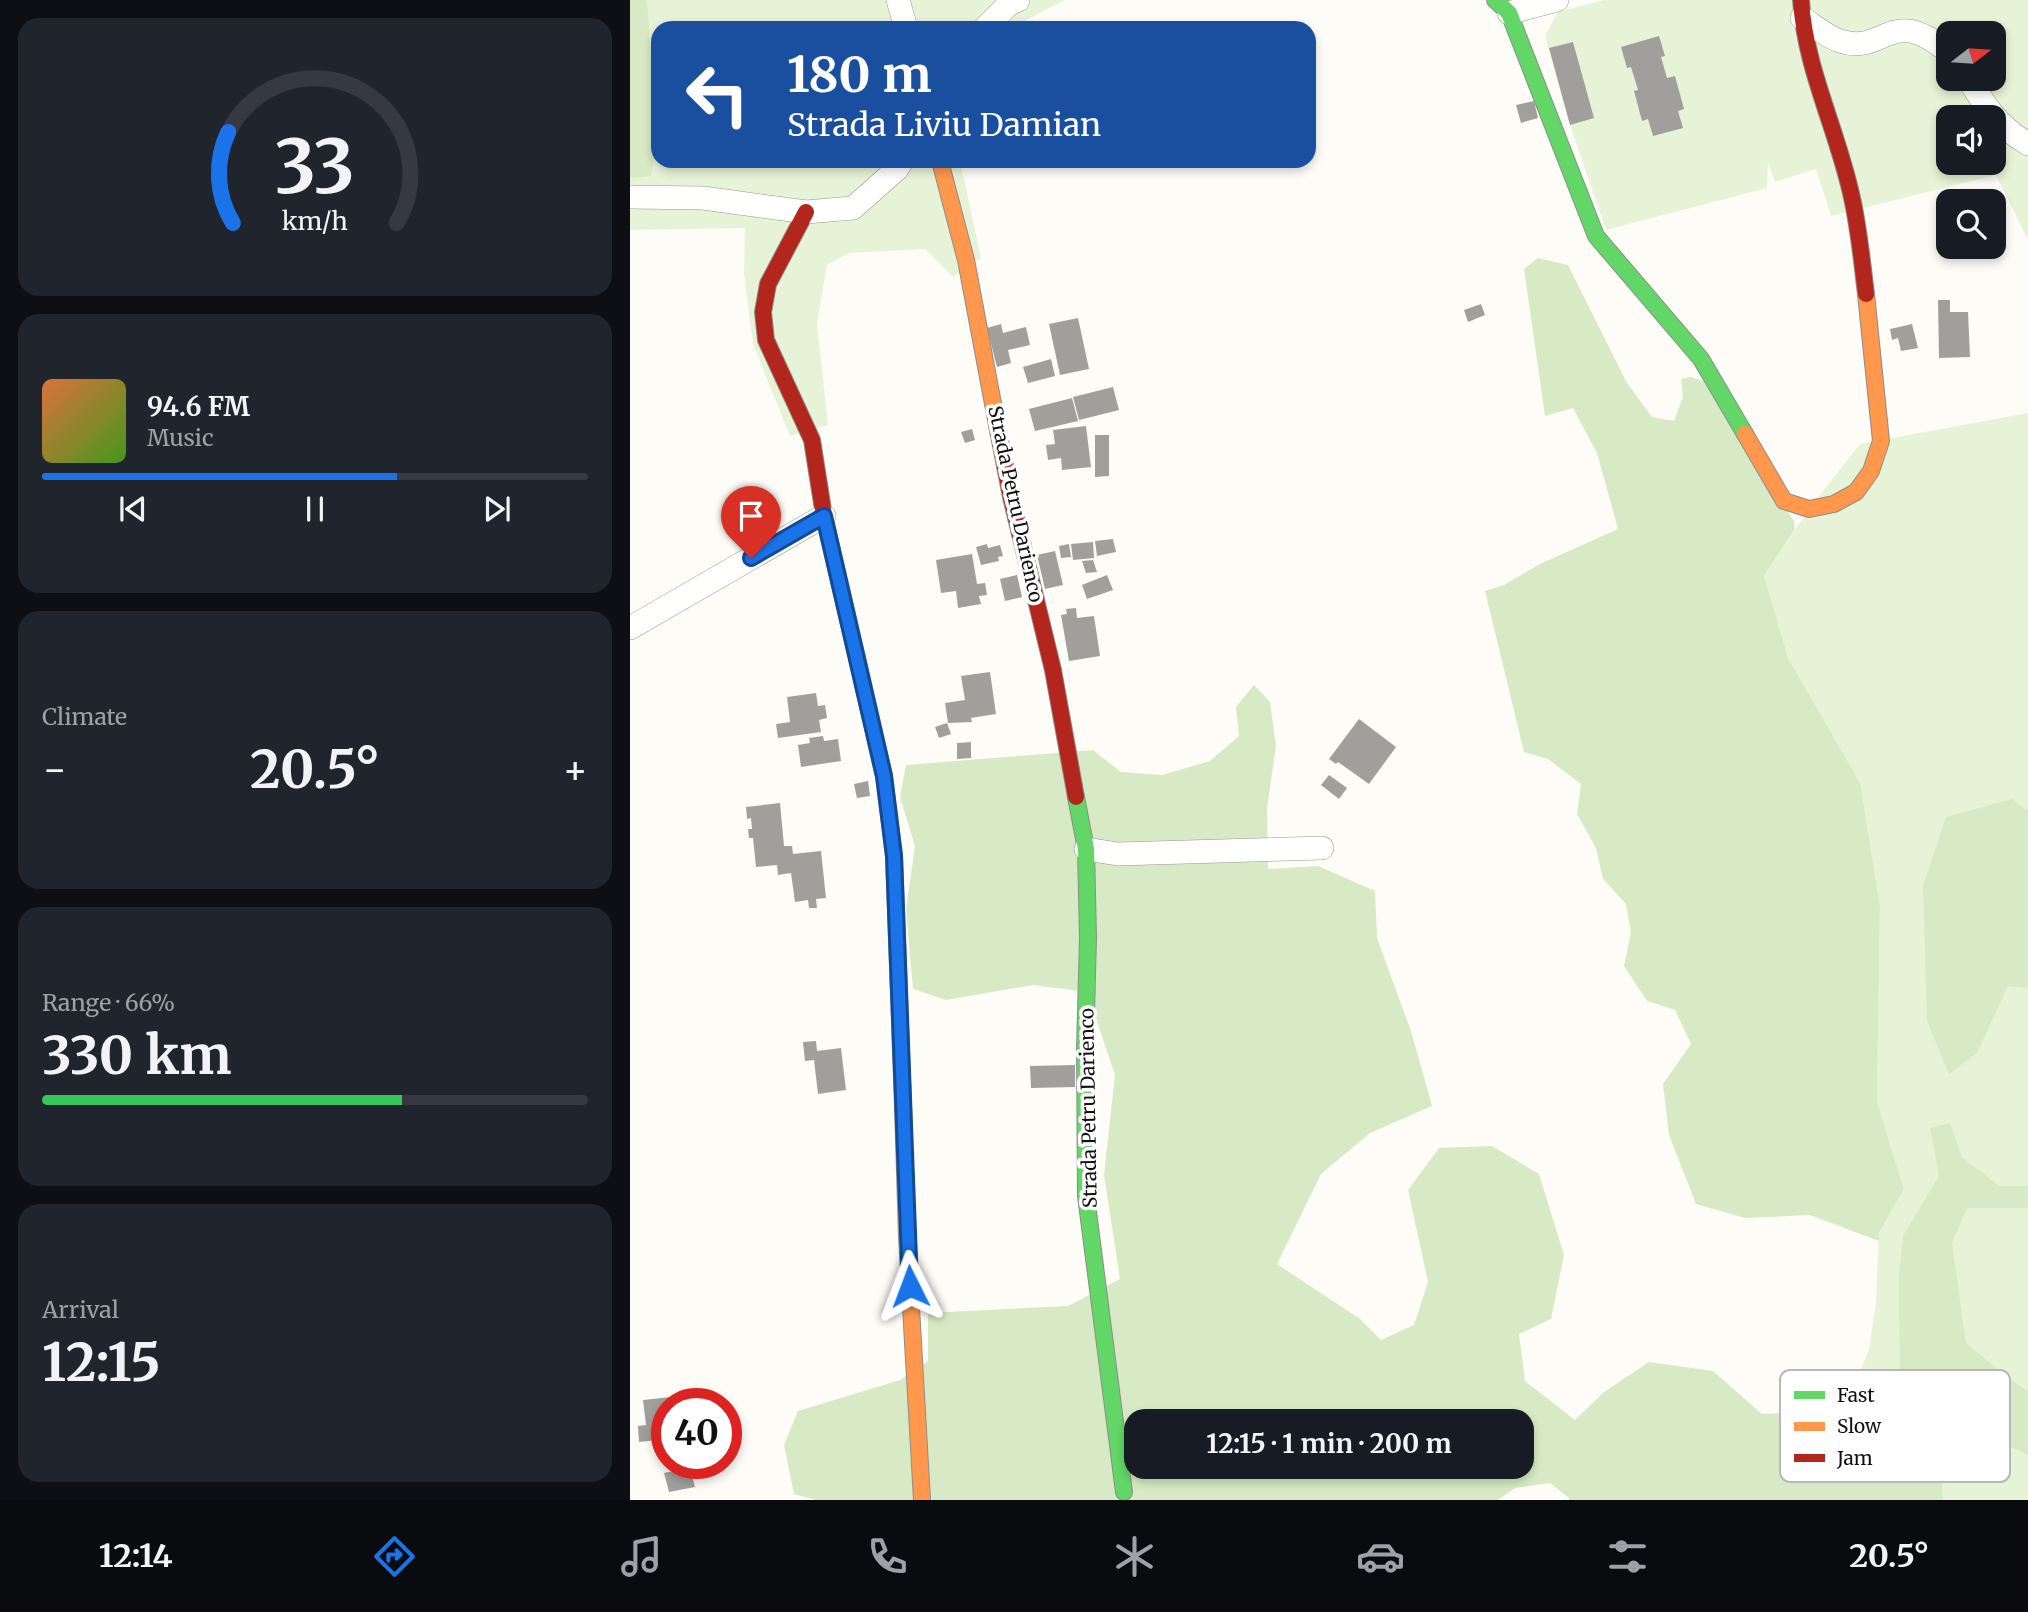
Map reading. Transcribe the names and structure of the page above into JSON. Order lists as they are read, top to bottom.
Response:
{
  "streets": {
    "street": ["Strada Petru Darienco"]
  },
  "legend": ["Fast", "Slow", "Jam"],
  "north": "right",
  "page": {
    "turn": ["180 m", "Strada Liviu Damian"],
    "song": ["94.6 FM", "Music"],
    "tile": [
      "Climate",
      ["Range · 66%", "330 km"],
      ["Arrival", "12:15"]
    ],
    "heat": ["−", "20.5°", "+"],
    "limit": "40",
    "trip": "12:15 · 1 min · 200 m",
    "tabs": ["12:14", "20.5°"],
    "gauge": ["33", "km/h"]
  }
}
